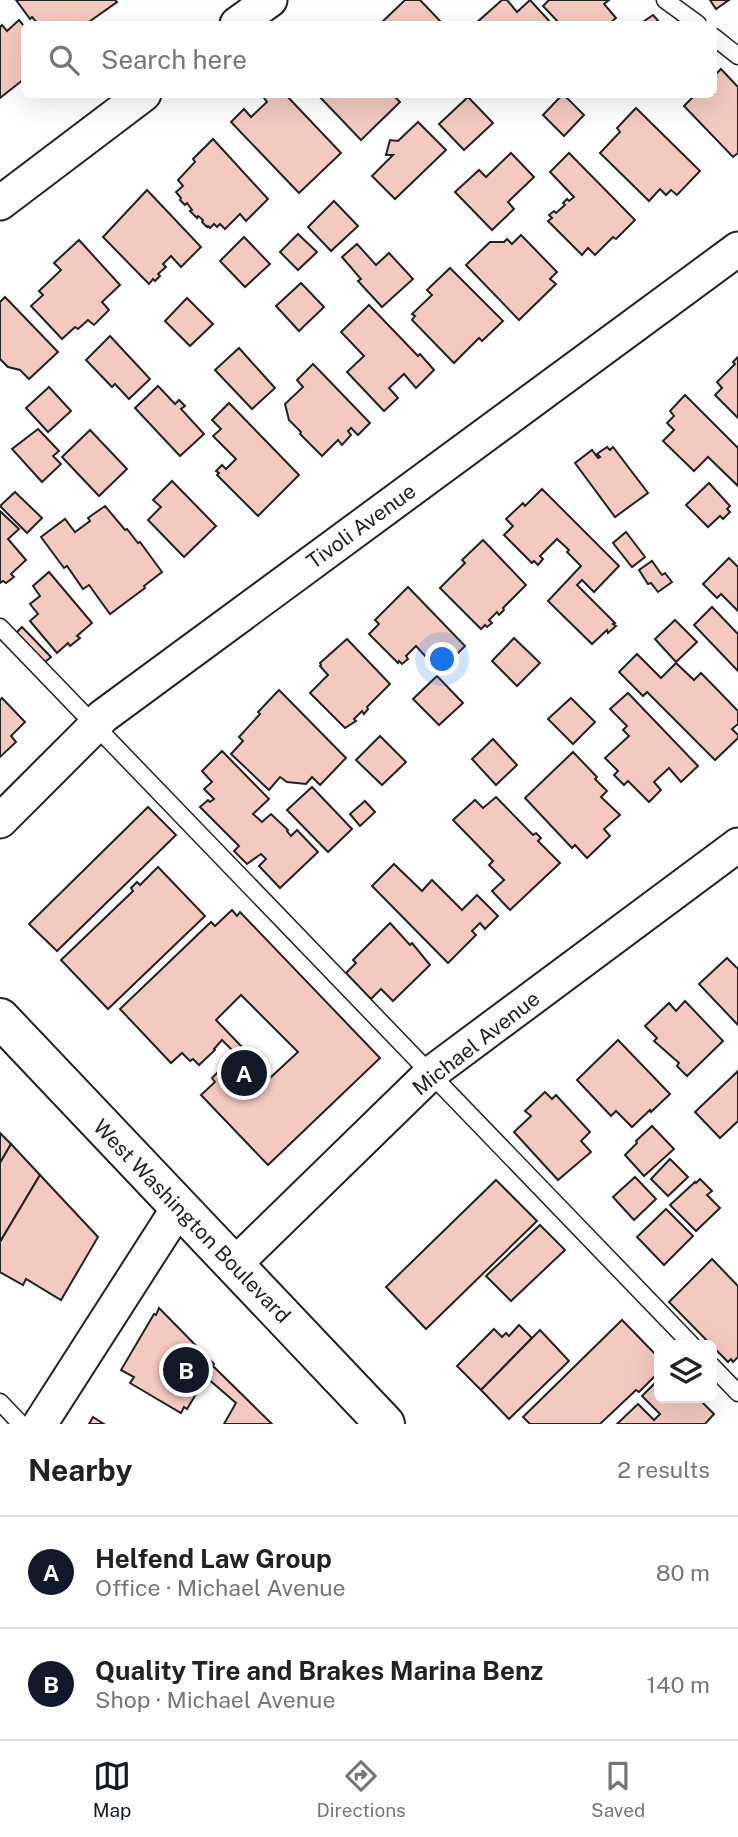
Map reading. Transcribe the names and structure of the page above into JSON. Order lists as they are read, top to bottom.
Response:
{
  "streets": {
    "main road": ["West Washington Boulevard"],
    "street": ["Tivoli Avenue", "Michael Avenue"]
  },
  "crossings": [
    ["Michael Avenue", "West Washington Boulevard"]
  ],
  "page": {
    "search": "Search here",
    "pins": ["A", "B"],
    "heading": ["Nearby", "2 results"],
    "list": [
      {
        "mark": "A",
        "name": "Helfend Law Group",
        "note": "Office · Michael Avenue",
        "value": "80 m"
      },
      {
        "mark": "B",
        "name": "Quality Tire and Brakes Marina Benz",
        "note": "Shop · Michael Avenue",
        "value": "140 m"
      }
    ],
    "nav": ["Map", "Directions", "Saved"]
  }
}
